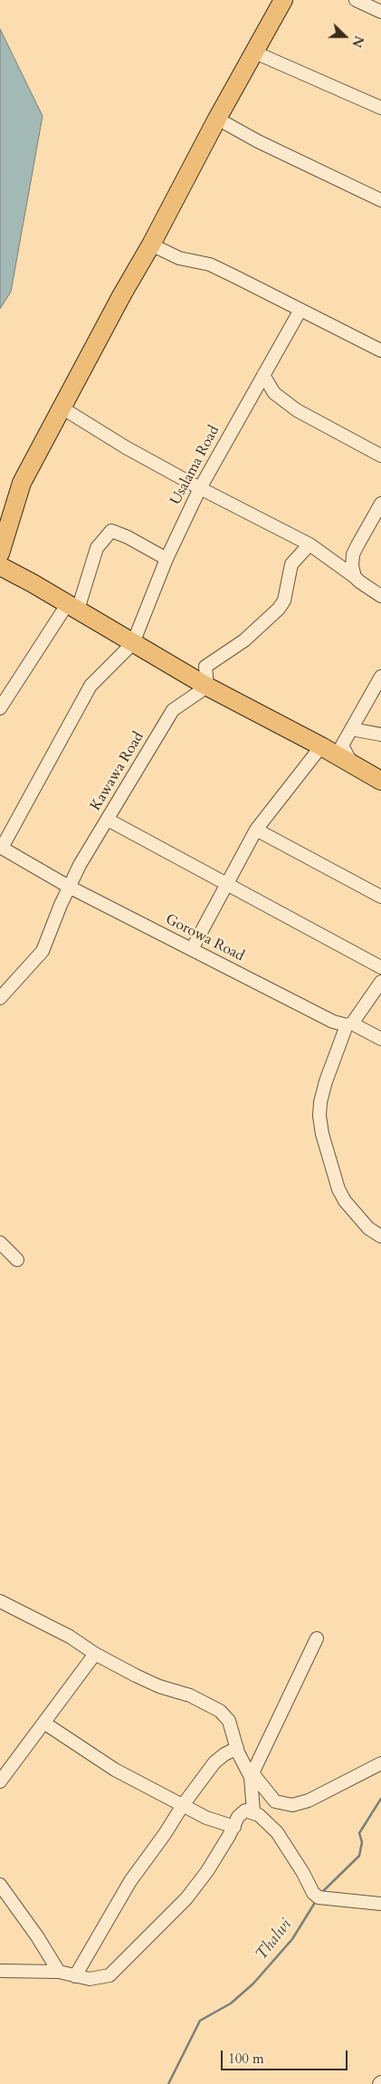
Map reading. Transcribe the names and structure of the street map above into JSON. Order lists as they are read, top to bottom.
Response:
{
  "streets": {
    "street": ["Usalama Road", "Kawawa Road", "Gorowa Road"]
  },
  "crossings": [
    ["Kawawa Road", "Gorowa Road"]
  ],
  "water": ["Thalwi"],
  "scale_bar": "100 m",
  "north": "right"
}
